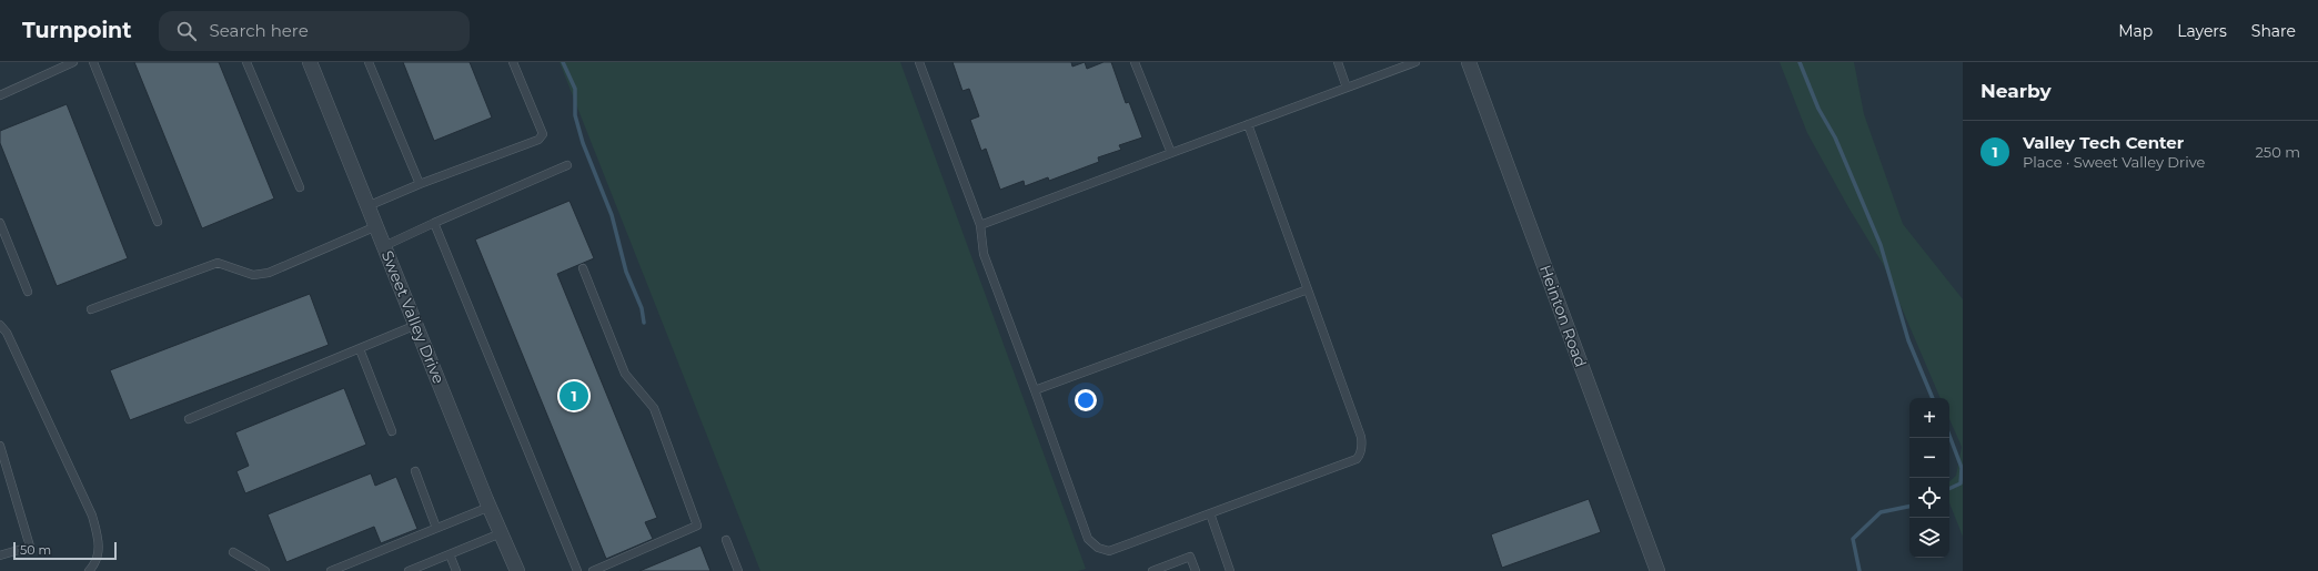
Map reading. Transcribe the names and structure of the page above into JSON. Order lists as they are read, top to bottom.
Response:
{
  "streets": {
    "street": ["Heinton Road", "Sweet Valley Drive"]
  },
  "scale_bar": "50 m",
  "page": {
    "header": "Turnpoint",
    "search": "Search here",
    "nav": ["Map", "Layers", "Share"],
    "heading": "Nearby",
    "list": [
      {
        "mark": "1",
        "name": "Valley Tech Center",
        "note": "Place · Sweet Valley Drive",
        "value": "250 m"
      }
    ],
    "pins": "1",
    "map_buttons": ["+", "−"],
    "scale": "50 m"
  }
}
